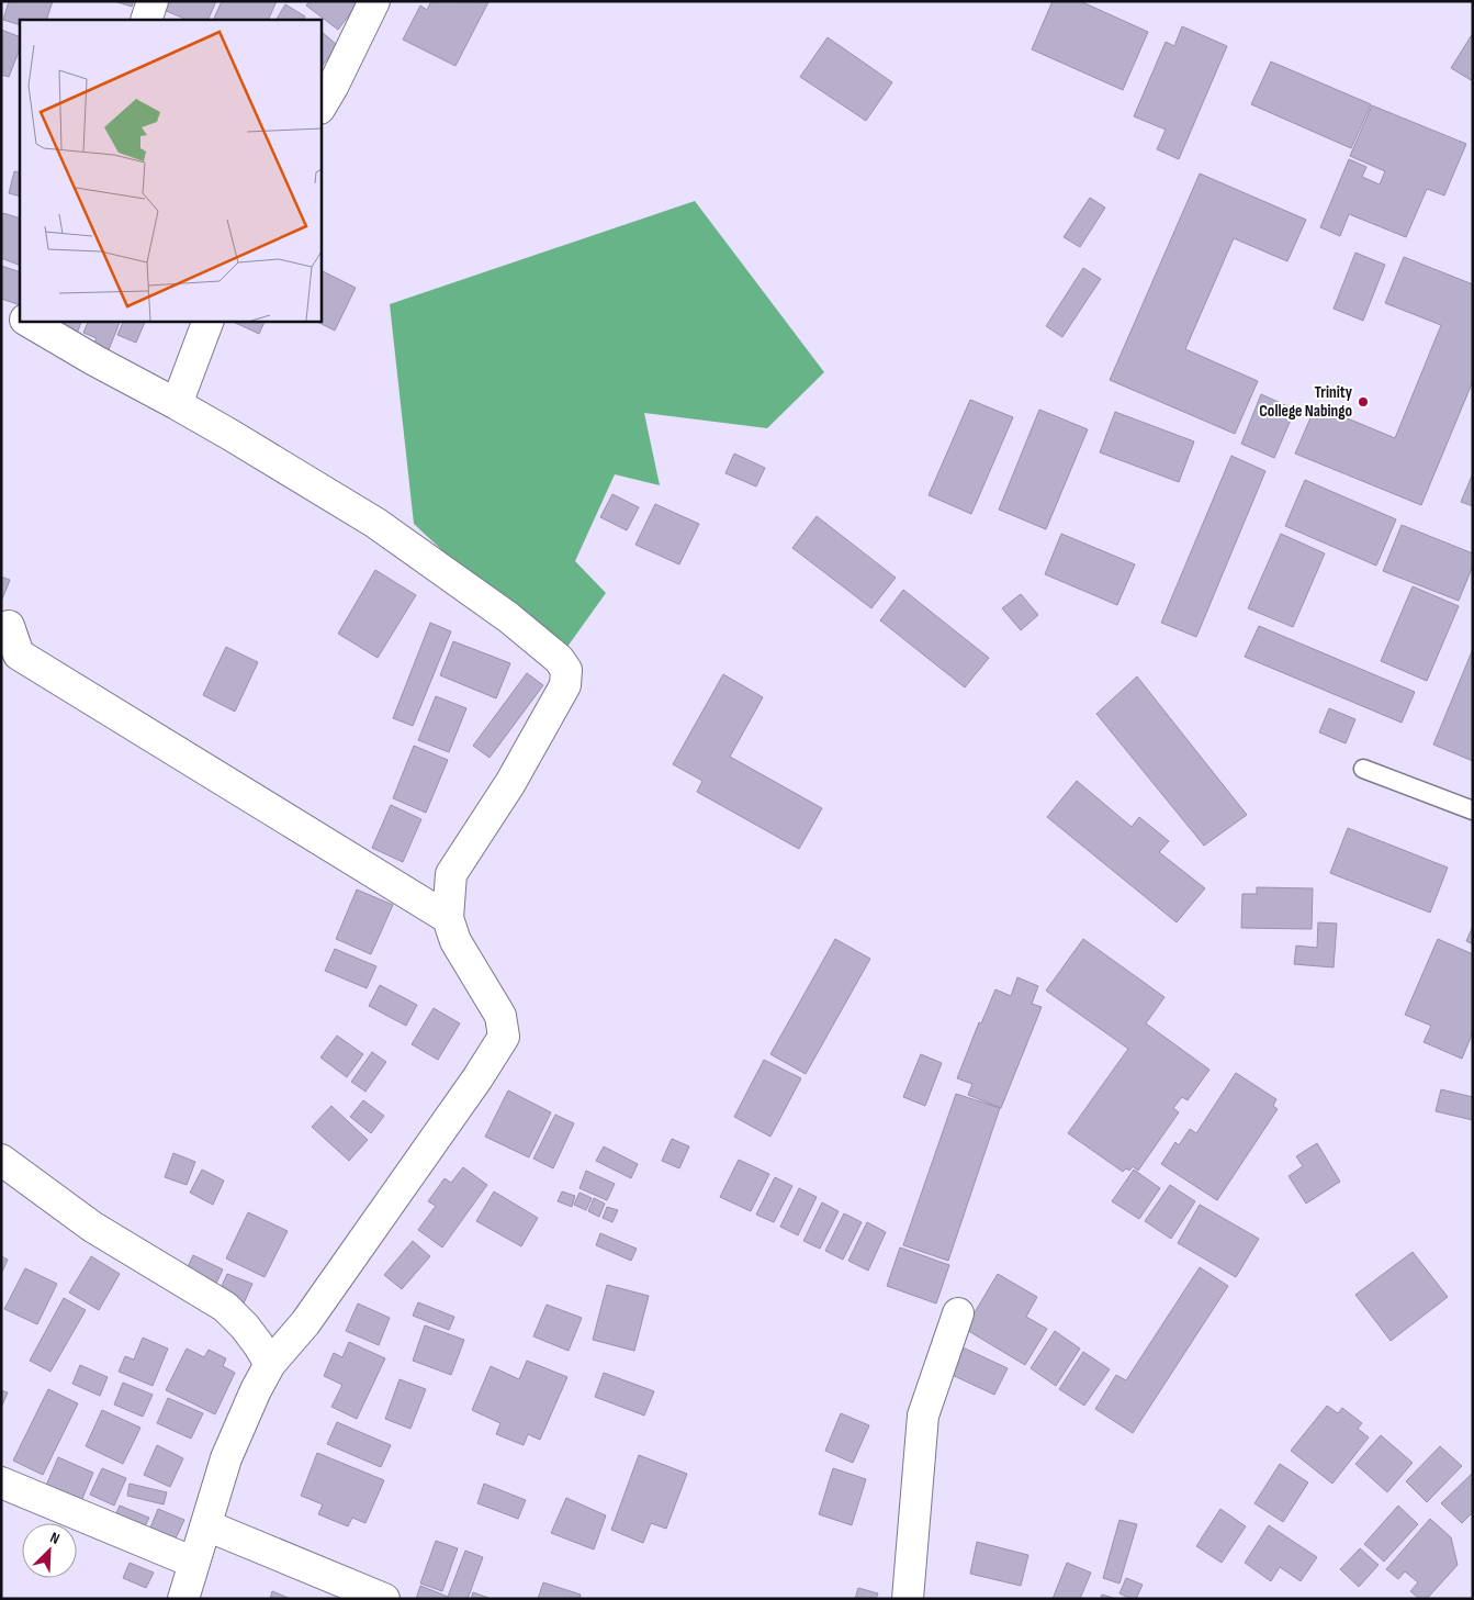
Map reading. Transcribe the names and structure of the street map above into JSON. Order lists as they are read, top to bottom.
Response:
{
  "places": ["Trinity College Nabingo"],
  "north": "top right"
}
